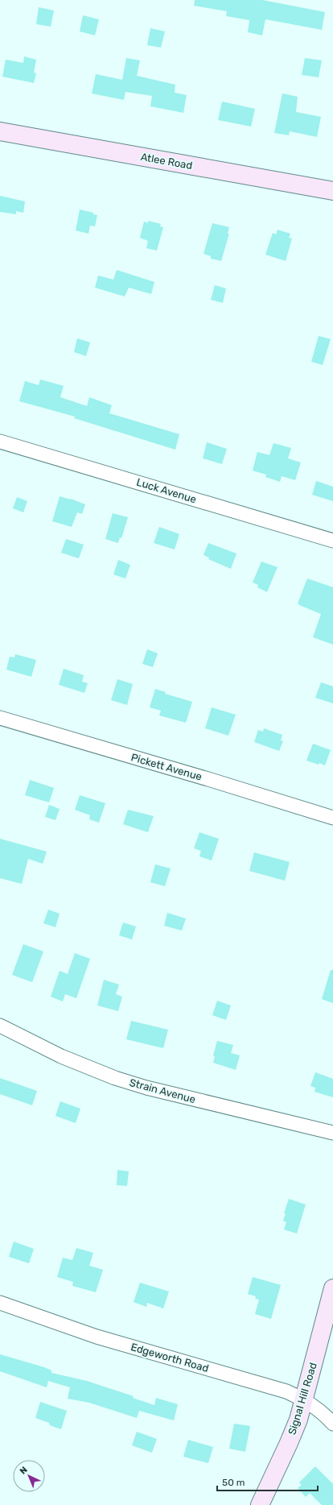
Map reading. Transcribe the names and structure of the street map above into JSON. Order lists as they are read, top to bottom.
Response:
{
  "streets": {
    "main road": ["Atlee Road", "Signal Hill Road"],
    "street": [
      "Luck Avenue",
      "Pickett Avenue",
      "Strain Avenue",
      "Edgeworth Road"
    ]
  },
  "crossings": [
    ["Edgeworth Road", "Signal Hill Road"]
  ],
  "scale_bar": "50 m",
  "north": "top left"
}
